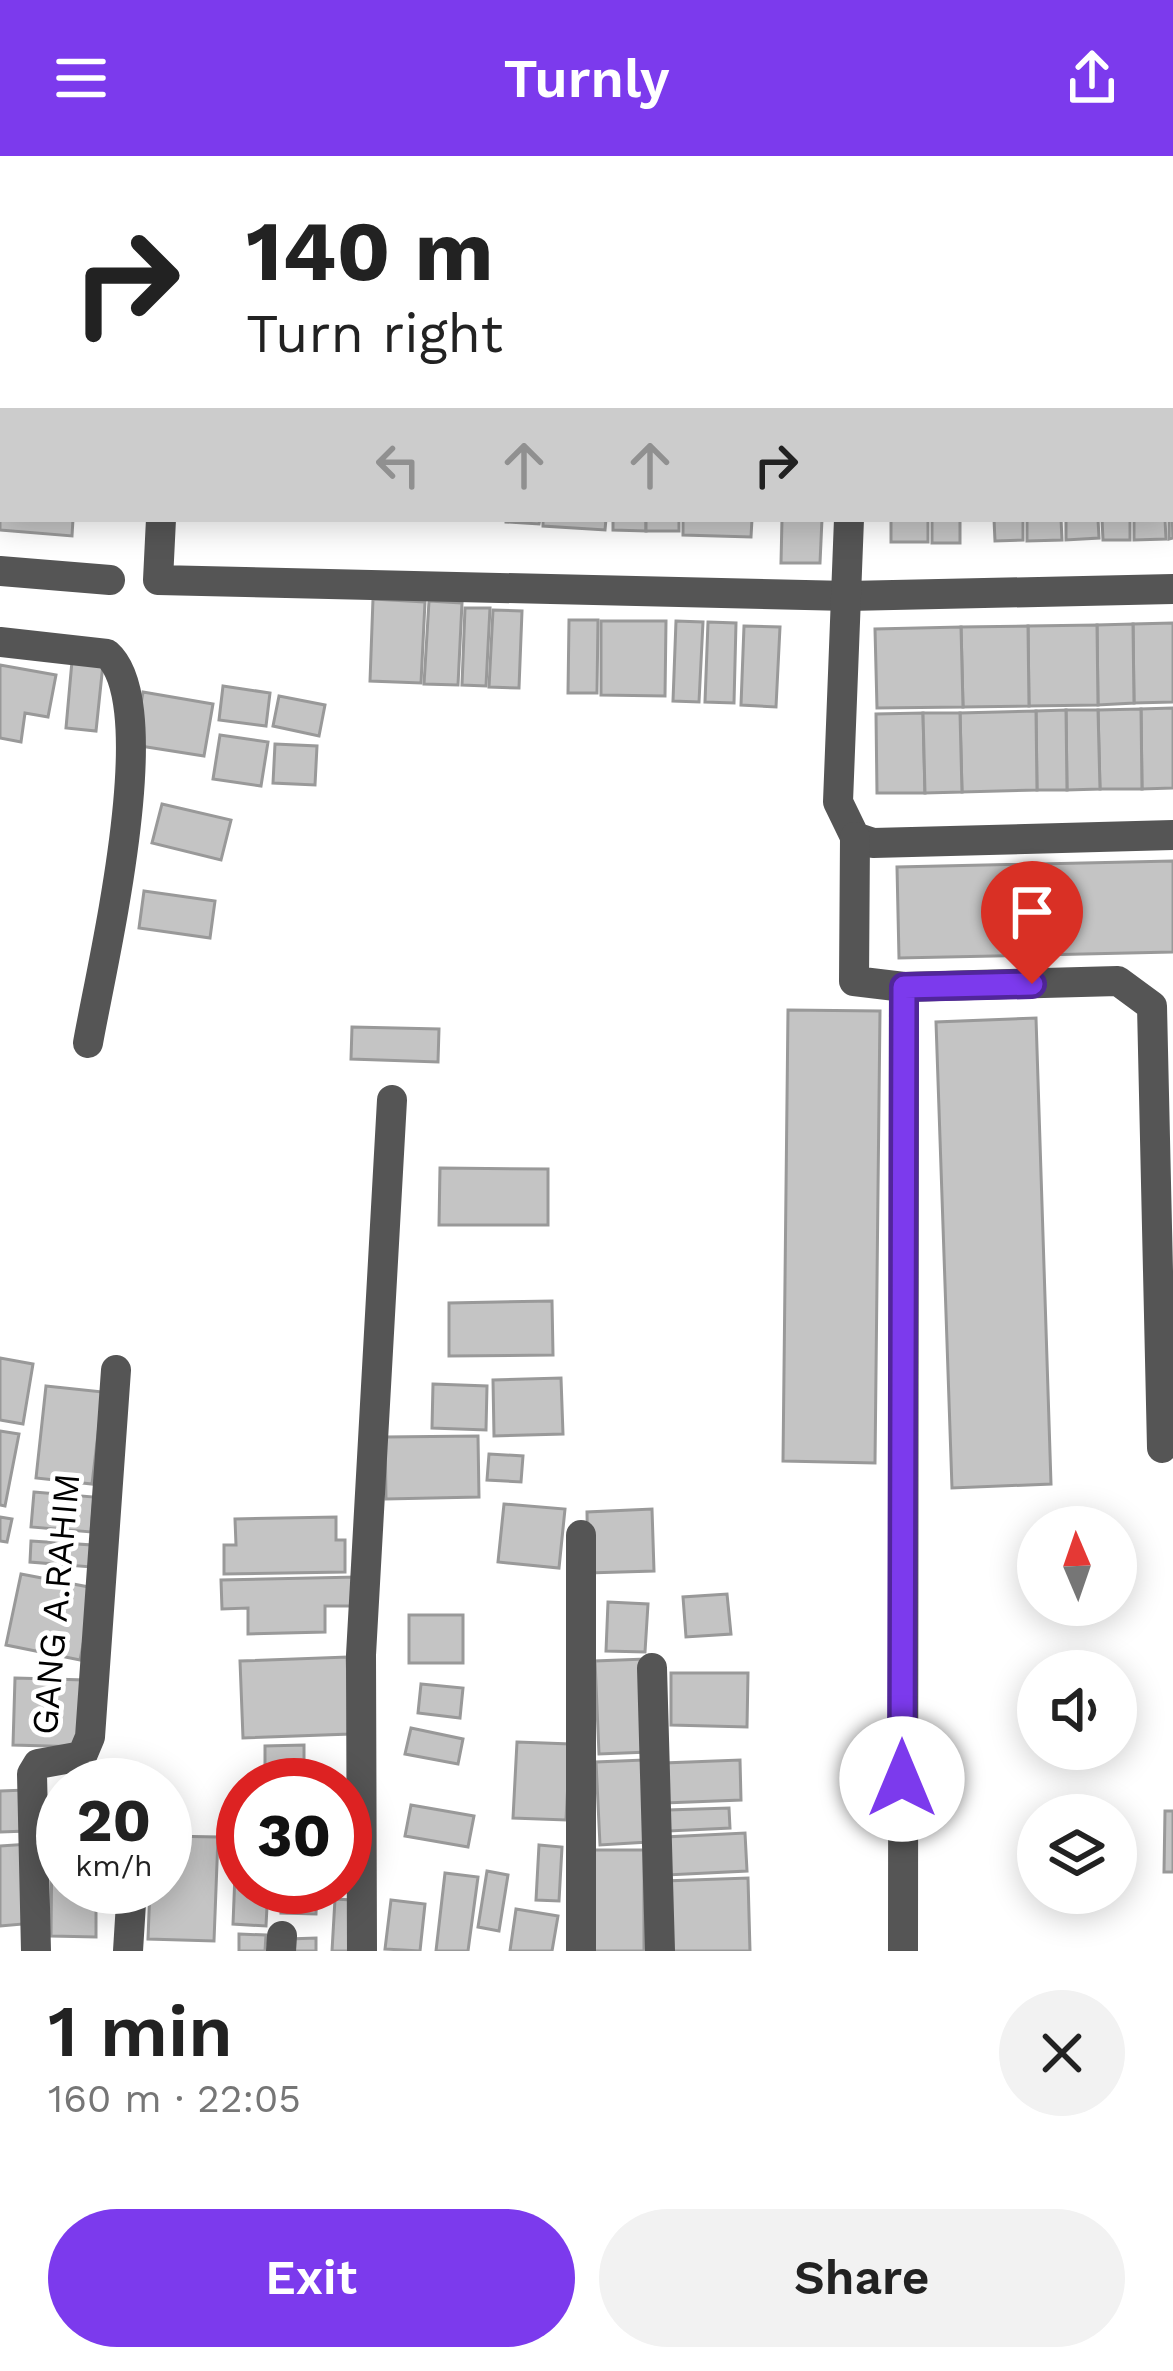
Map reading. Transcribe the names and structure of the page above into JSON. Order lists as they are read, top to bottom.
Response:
{
  "streets": {
    "street": ["GANG A.RAHIM"]
  },
  "north": "top",
  "page": {
    "header": "Turnly",
    "turn": ["140 m", "Turn right"],
    "speed": "20 km/h",
    "limit": "30",
    "heading": ["1 min", "160 m · 22:05"],
    "buttons": ["Exit", "Share"]
  }
}
